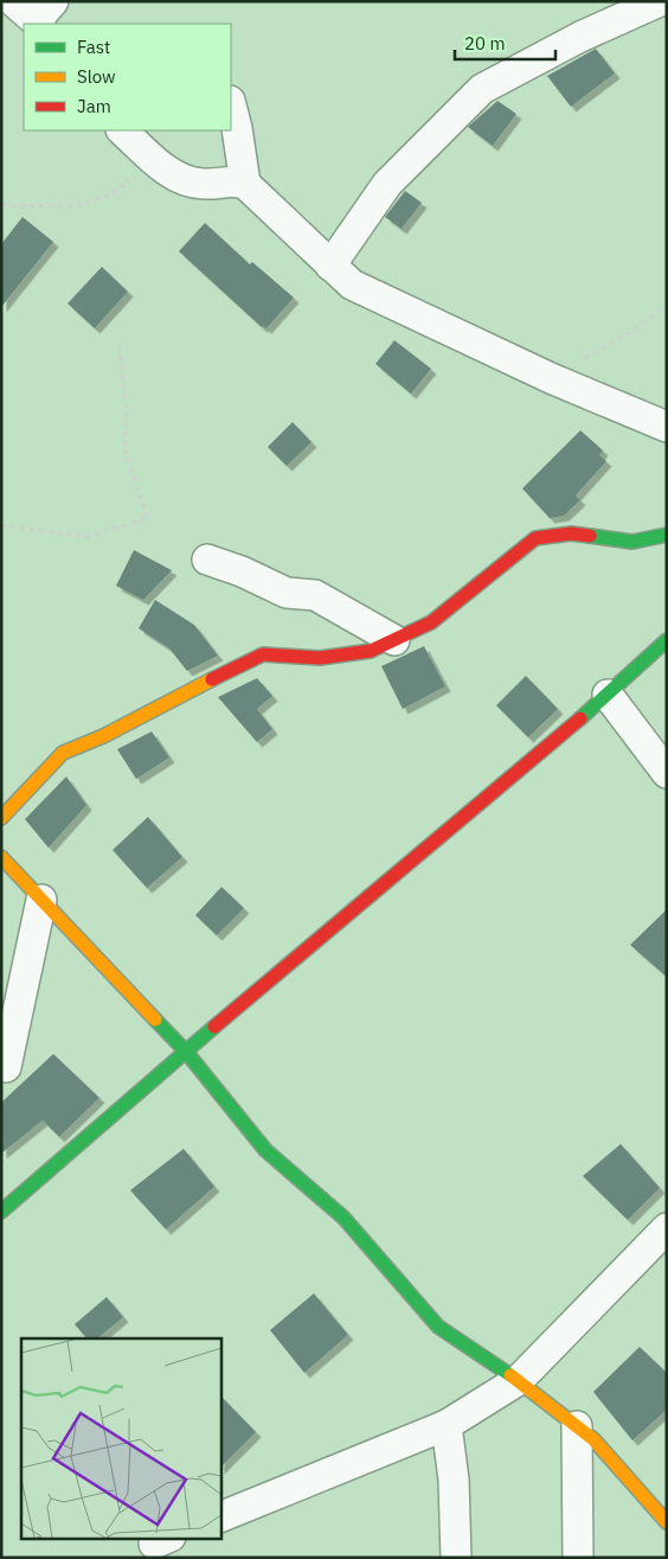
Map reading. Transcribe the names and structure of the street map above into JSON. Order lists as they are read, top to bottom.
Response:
{
  "legend": ["Fast", "Slow", "Jam"],
  "scale_bar": "20 m"
}
